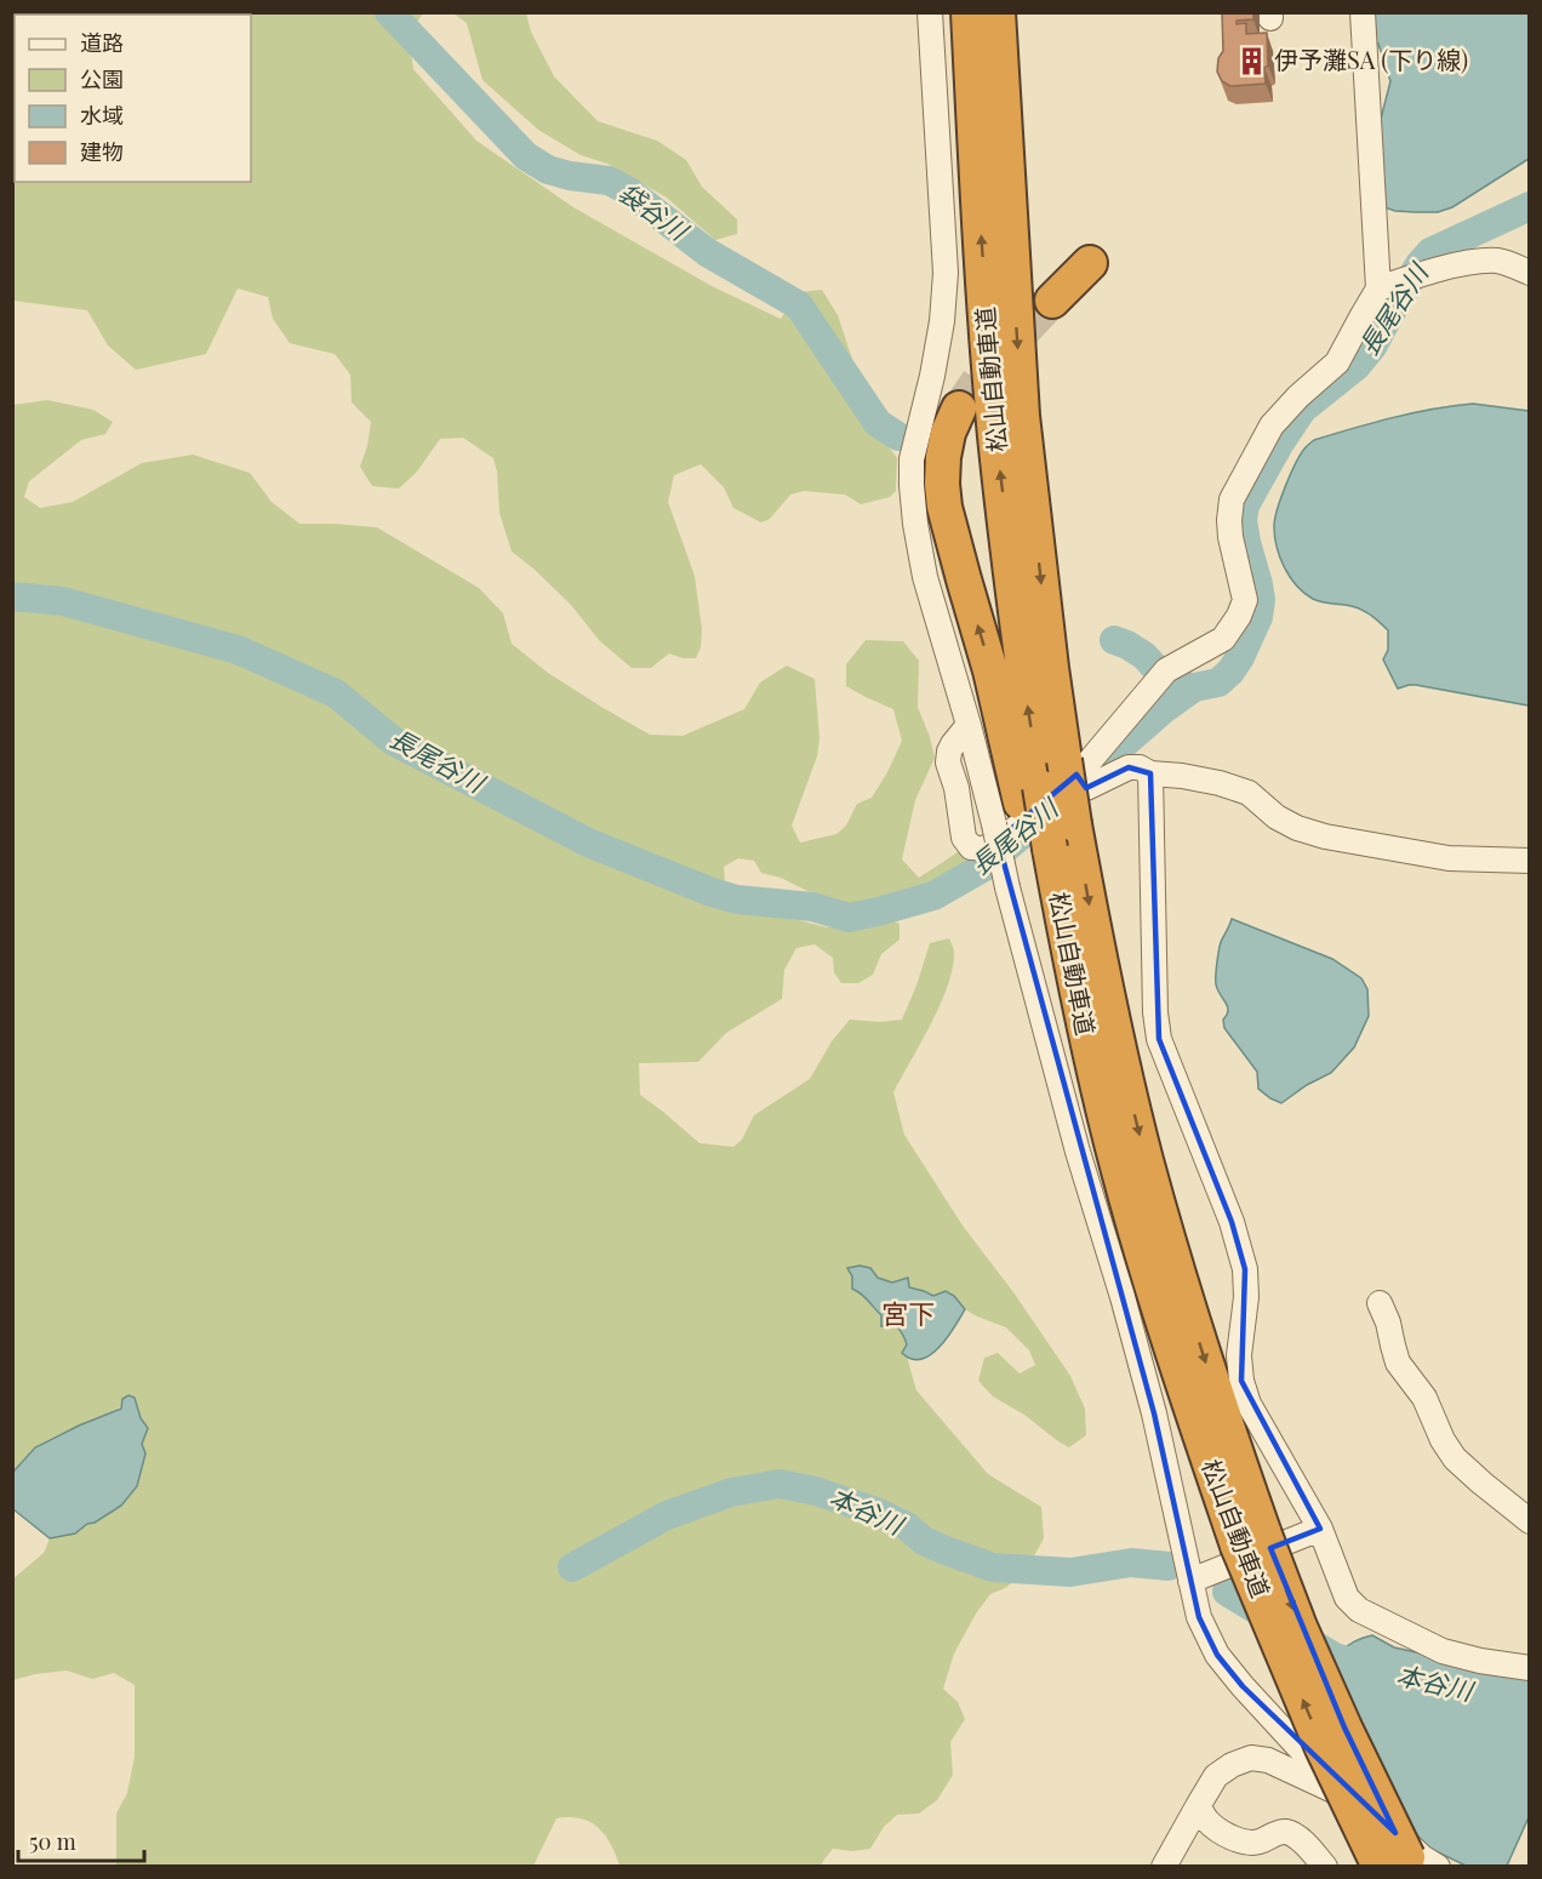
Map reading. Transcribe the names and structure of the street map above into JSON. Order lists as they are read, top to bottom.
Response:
{
  "streets": {
    "highway": ["松山自動車道"]
  },
  "districts": ["宮下"],
  "water": ["袋谷川", "長尾谷川", "本谷川"],
  "places": {
    "building": ["伊予灘SA (下り線)"]
  },
  "legend": [
    "道路",
    "公園",
    "水域",
    "建物"
  ],
  "scale_bar": "50 m"
}
